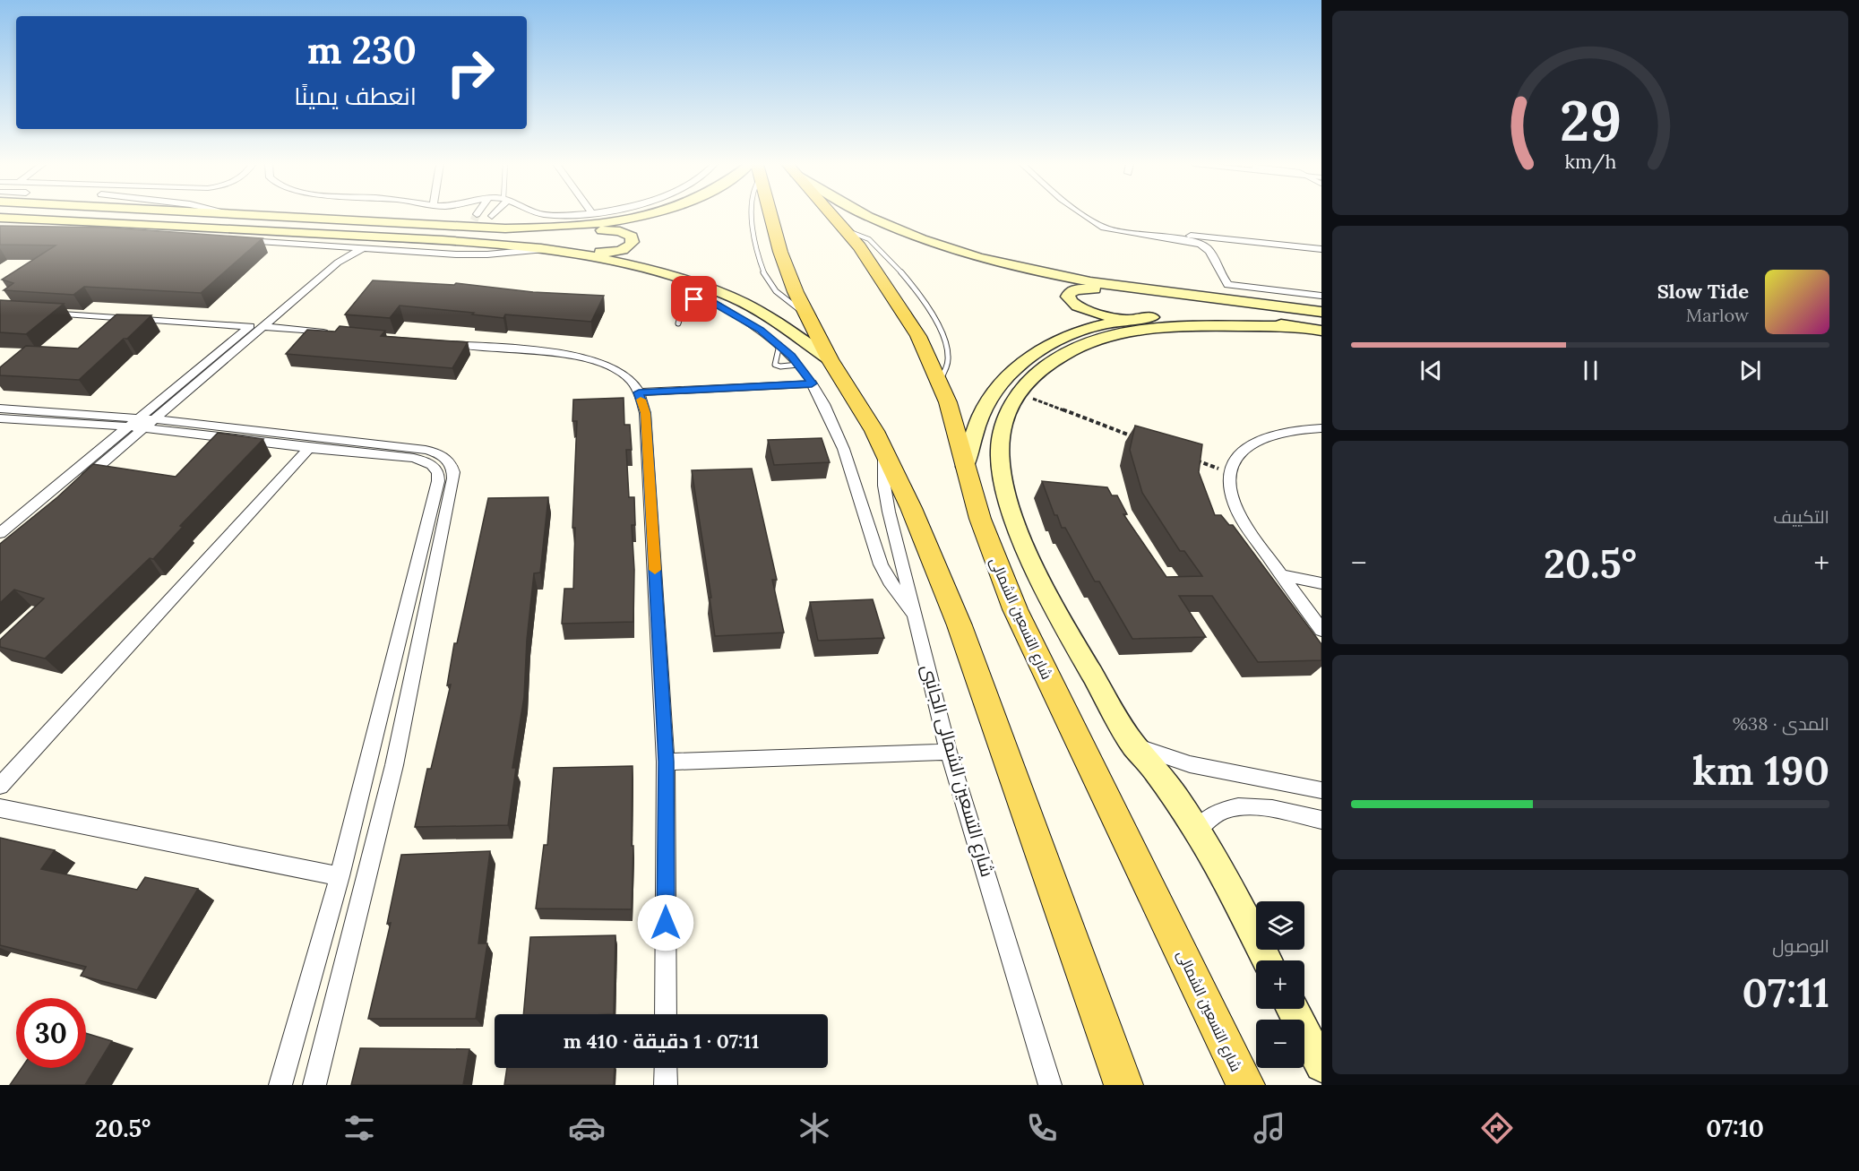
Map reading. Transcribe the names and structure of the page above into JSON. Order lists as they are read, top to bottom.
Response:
{
  "streets": {
    "main road": ["شارع التسعين الشمالى"],
    "street": ["شارع التسعين الشمالى الجانبى"]
  },
  "page": {
    "turn": ["230 m", "انعطف يمينًا"],
    "song": ["Slow Tide", "Marlow"],
    "tile": [
      "التكييف",
      ["المدى · 38%", "190 km"],
      ["الوصول", "07:11"]
    ],
    "heat": ["−", "20.5°", "+"],
    "map_buttons": ["+", "−"],
    "limit": "30",
    "trip": "07:11 · 1 دقيقة · 410 m",
    "tabs": ["07:10", "20.5°"],
    "gauge": ["29", "km/h"]
  }
}
